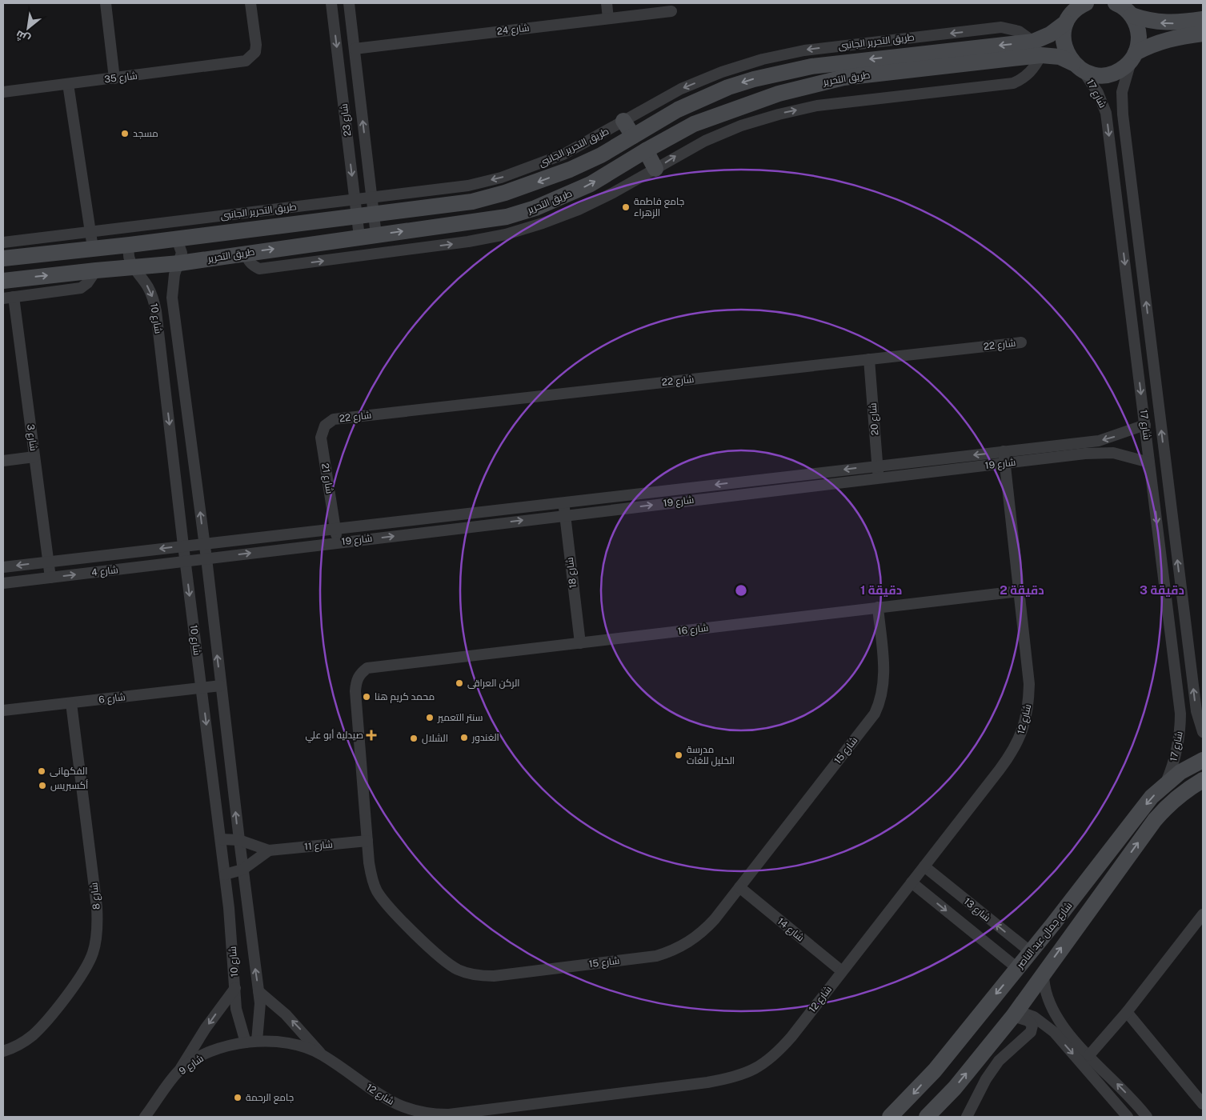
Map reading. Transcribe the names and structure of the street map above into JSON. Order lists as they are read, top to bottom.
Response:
{
  "streets": {
    "street": [
      "شارع 24",
      "طريق التحرير الجانبى",
      "شارع 35",
      "طريق التحرير",
      "شارع 17",
      "شارع 23",
      "شارع 10",
      "شارع 22",
      "شارع 20",
      "شارع 3",
      "شارع 19",
      "شارع 21",
      "شارع 4",
      "شارع 18",
      "شارع 16",
      "شارع 6",
      "شارع 12",
      "شارع 15",
      "شارع 11",
      "شارع 8",
      "شارع 13",
      "شارع 14",
      "شارع جمال عبد الناصر",
      "شارع 9"
    ]
  },
  "crossings": [
    ["شارع 24", "شارع 23"],
    ["طريق التحرير الجانبى", "طريق التحرير"],
    ["طريق التحرير الجانبى", "شارع 23"],
    ["طريق التحرير", "شارع 17"],
    ["طريق التحرير", "شارع 23"],
    ["طريق التحرير", "شارع 10"],
    ["شارع 17", "شارع 19"],
    ["شارع 17", "شارع جمال عبد الناصر"],
    ["شارع 10", "شارع 19"],
    ["شارع 10", "شارع 4"],
    ["شارع 10", "شارع 6"],
    ["شارع 10", "شارع 12"],
    ["شارع 10", "شارع 11"],
    ["شارع 10", "شارع 9"],
    ["شارع 22", "شارع 20"],
    ["شارع 22", "شارع 21"],
    ["شارع 20", "شارع 19"],
    ["شارع 3", "شارع 4"],
    ["شارع 19", "شارع 21"],
    ["شارع 19", "شارع 4"],
    ["شارع 19", "شارع 18"],
    ["شارع 19", "شارع 12"],
    ["شارع 18", "شارع 16"],
    ["شارع 16", "شارع 12"],
    ["شارع 16", "شارع 15"],
    ["شارع 6", "شارع 8"],
    ["شارع 12", "شارع 13"],
    ["شارع 12", "شارع 14"],
    ["شارع 12", "شارع 9"],
    ["شارع 15", "شارع 11"],
    ["شارع 15", "شارع 14"],
    ["شارع 13", "شارع جمال عبد الناصر"]
  ],
  "places": {
    "other": [
      "مسجد",
      "جامع فاطمة الزهراء",
      "الركن العراقى",
      "محمد كريم هنا",
      "سنتر التعمير",
      "الغندور",
      "الشلال",
      "مدرسة الخليل للغات",
      "الفكهانى",
      "أكسبريس",
      "جامع الرحمة"
    ],
    "health": ["صيدلية أبو علي"]
  },
  "north": "bottom left",
  "rings": ["1 دقيقة", "2 دقيقة", "3 دقيقة"]
}
